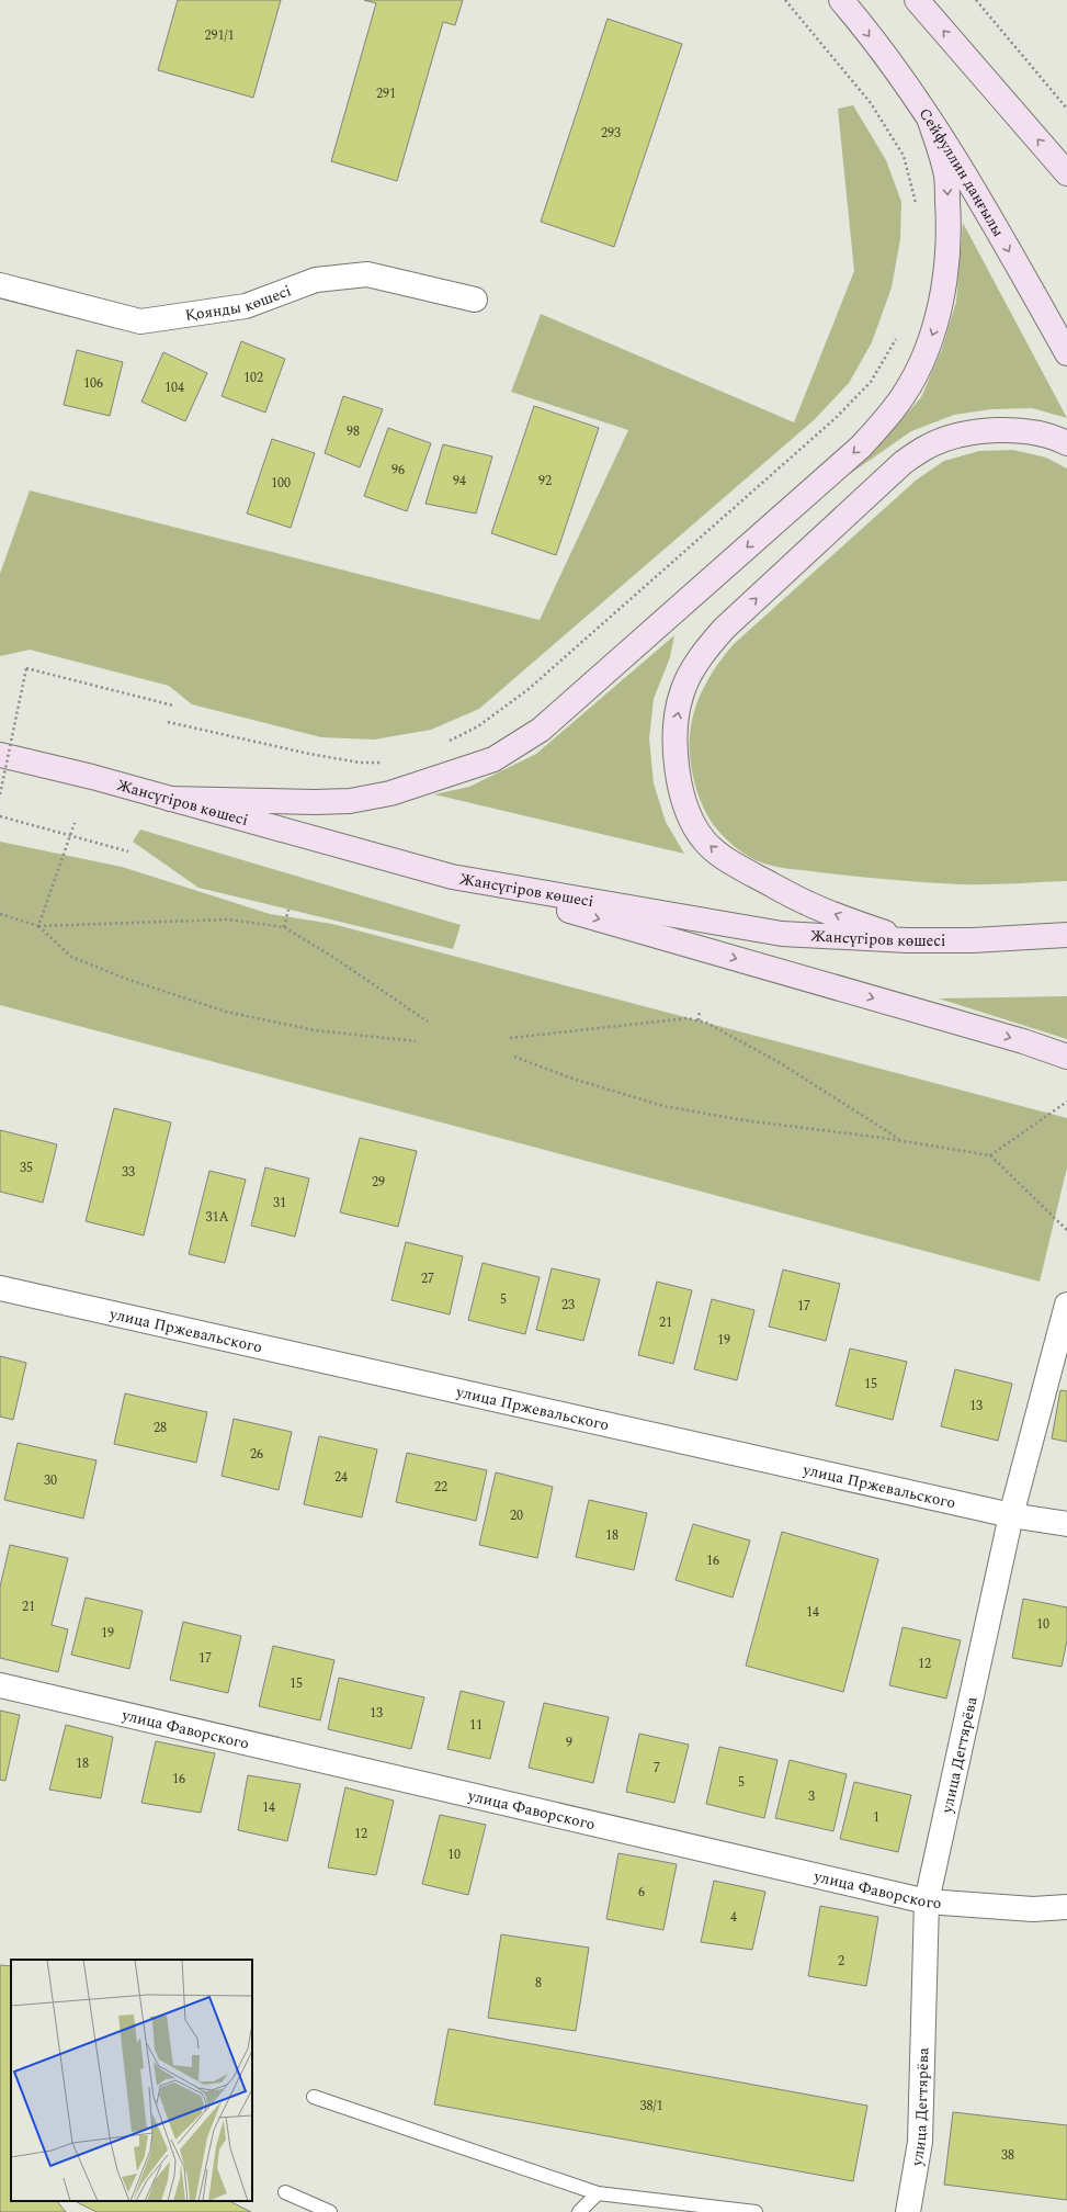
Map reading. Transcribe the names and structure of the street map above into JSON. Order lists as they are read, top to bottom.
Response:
{
  "streets": {
    "main road": ["Сейфуллин даңғылы", "Жансүгіров көшесі"],
    "street": [
      "Қоянды көшесі",
      "улица Пржевальского",
      "улица Фаворского",
      "улица Дегтярёва"
    ]
  },
  "crossings": [
    ["улица Пржевальского", "улица Дегтярёва"],
    ["улица Фаворского", "улица Дегтярёва"]
  ],
  "house_numbers": [
    "291/1",
    "291",
    "293",
    "102",
    "106",
    "104",
    "98",
    "96",
    "94",
    "92",
    "100",
    "35",
    "33",
    "29",
    "31",
    "31А",
    "27",
    "5",
    "23",
    "17",
    "21",
    "19",
    "15",
    "13",
    "28",
    "26",
    "24",
    "30",
    "22",
    "20",
    "18",
    "16",
    "21",
    "14",
    "10",
    "19",
    "17",
    "12",
    "15",
    "13",
    "11",
    "9",
    "18",
    "7",
    "16",
    "5",
    "3",
    "14",
    "1",
    "12",
    "10",
    "6",
    "4",
    "2",
    "8",
    "38/1",
    "38"
  ]
}
